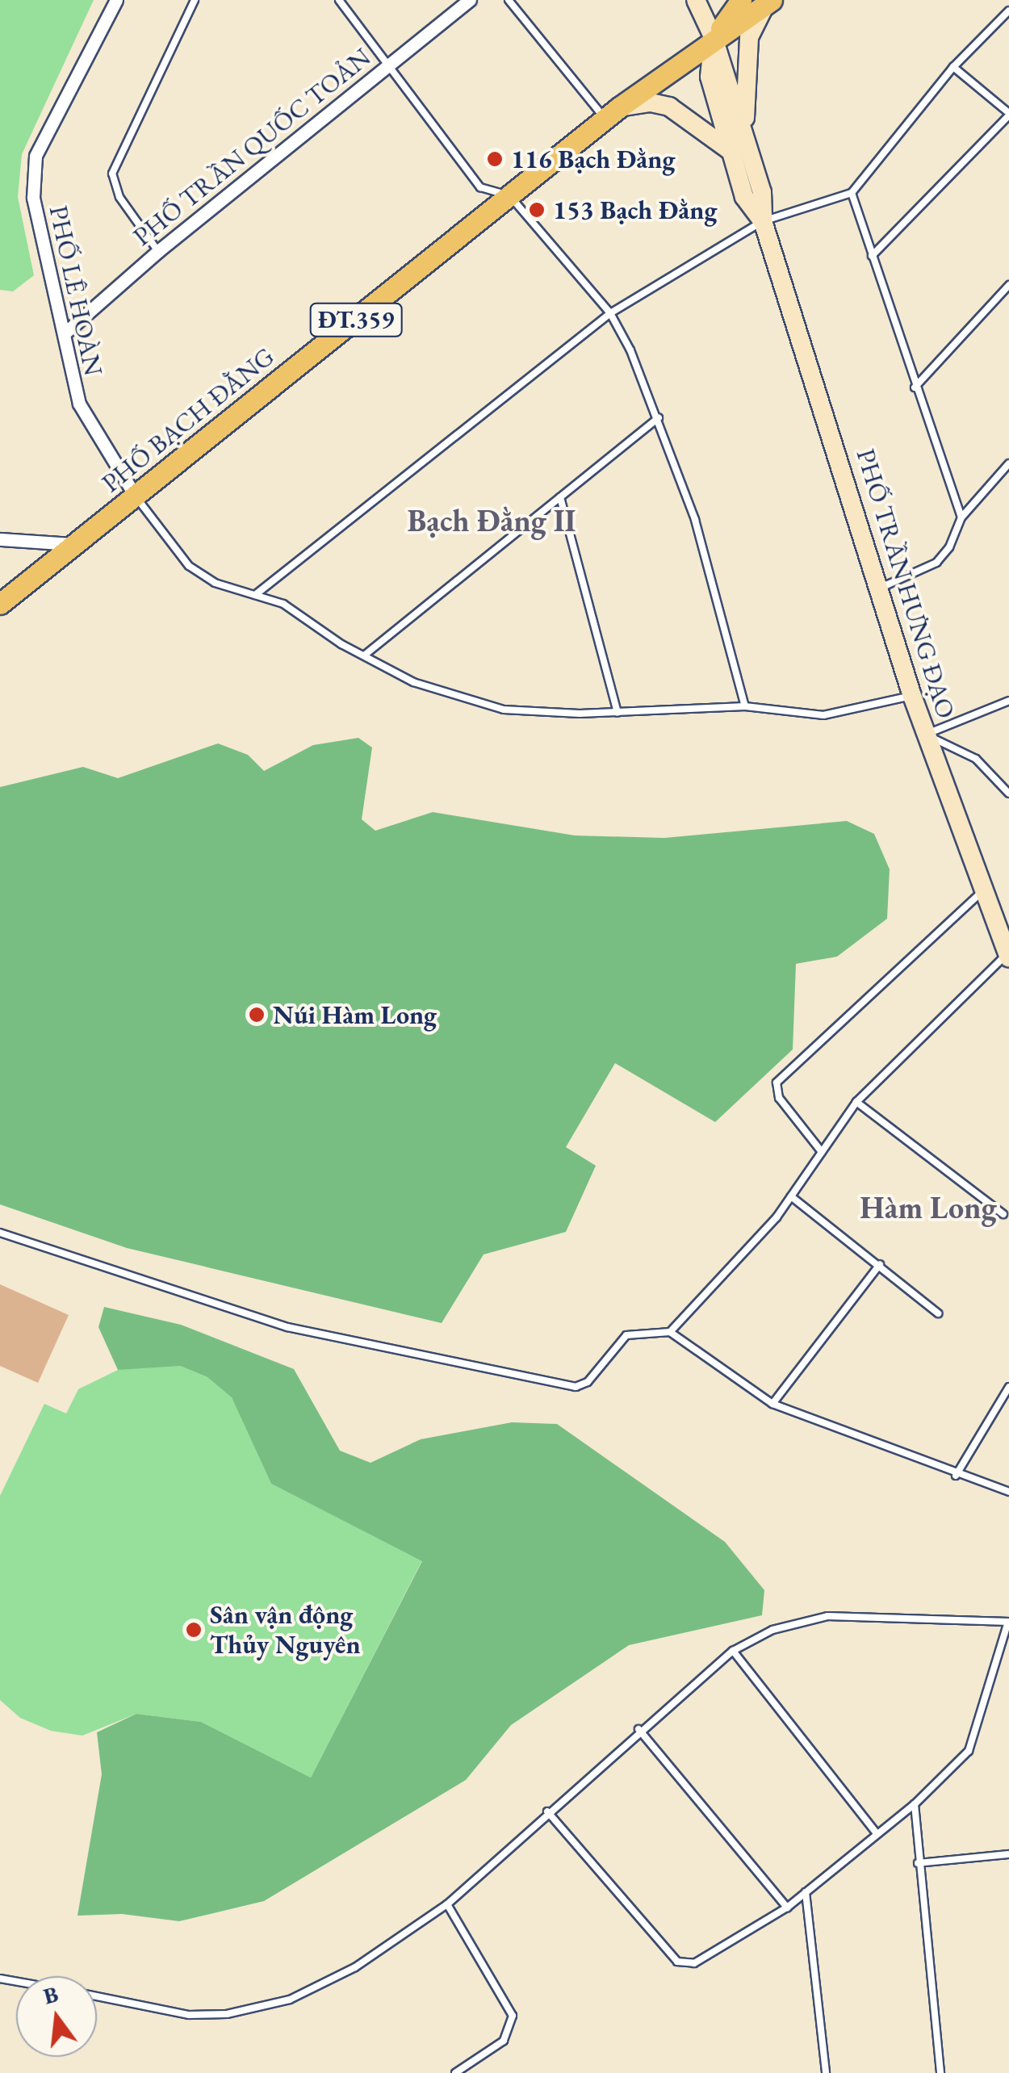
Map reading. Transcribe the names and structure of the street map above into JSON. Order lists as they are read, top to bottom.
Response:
{
  "streets": {
    "main road": ["ĐT.359", "PHỐ BẠCH ĐẰNG"],
    "street": ["PHỐ TRẦN QUỐC TOẢN", "PHỐ LÊ HOÀN", "PHỐ TRẦN HƯNG ĐẠO"]
  },
  "crossings": [
    ["PHỐ TRẦN QUỐC TOẢN", "PHỐ LÊ HOÀN"],
    ["PHỐ LÊ HOÀN", "PHỐ BẠCH ĐẰNG"],
    ["ĐT.359", "PHỐ BẠCH ĐẰNG"],
    ["ĐT.359", "PHỐ TRẦN HƯNG ĐẠO"],
    ["PHỐ BẠCH ĐẰNG", "PHỐ TRẦN HƯNG ĐẠO"]
  ],
  "districts": ["Bạch Đằng II", "Hàm Long"],
  "places": [
    "116 Bạch Đằng",
    "153 Bạch Đằng",
    "Núi Hàm Long",
    "Sân vận động Thủy Nguyên"
  ],
  "north": "top"
}
